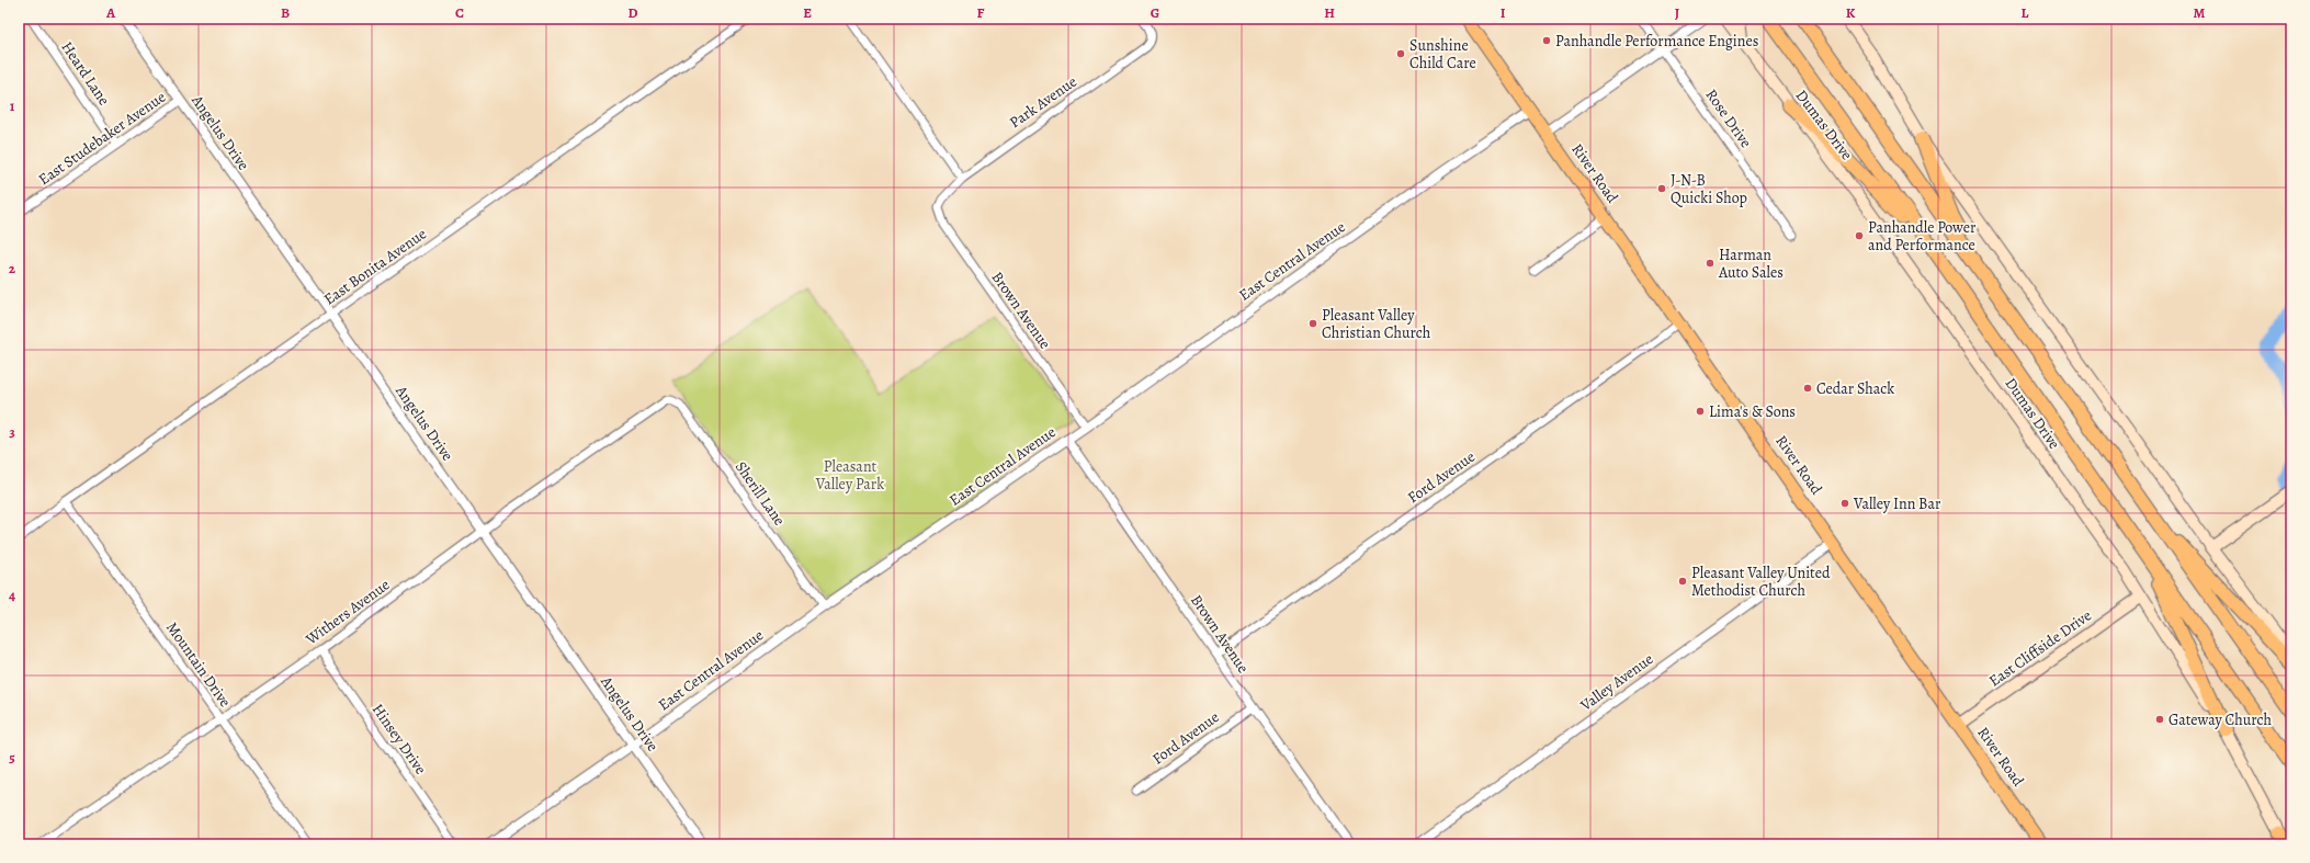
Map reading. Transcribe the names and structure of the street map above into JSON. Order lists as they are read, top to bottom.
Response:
{
  "streets": {
    "main road": ["Dumas Drive", "River Road", "East Cliffside Drive"],
    "street": [
      "Heard Lane",
      "Park Avenue",
      "Rose Drive",
      "Angelus Drive",
      "East Studebaker Avenue",
      "East Central Avenue",
      "East Bonita Avenue",
      "Brown Avenue",
      "Ford Avenue",
      "Sherill Lane",
      "Withers Avenue",
      "Mountain Drive",
      "Valley Avenue",
      "Hinsey Drive"
    ]
  },
  "crossings": [
    ["Heard Lane", "East Studebaker Avenue"],
    ["Park Avenue", "Brown Avenue"],
    ["Dumas Drive", "East Cliffside Drive"],
    ["Angelus Drive", "East Studebaker Avenue"],
    ["Angelus Drive", "East Central Avenue"],
    ["Angelus Drive", "East Bonita Avenue"],
    ["Angelus Drive", "Withers Avenue"],
    ["River Road", "East Central Avenue"],
    ["River Road", "Ford Avenue"],
    ["River Road", "East Cliffside Drive"],
    ["River Road", "Valley Avenue"],
    ["East Central Avenue", "Brown Avenue"],
    ["East Central Avenue", "Sherill Lane"],
    ["East Bonita Avenue", "Mountain Drive"],
    ["Brown Avenue", "Ford Avenue"],
    ["Sherill Lane", "Withers Avenue"],
    ["Withers Avenue", "Mountain Drive"],
    ["Withers Avenue", "Hinsey Drive"]
  ],
  "parks": ["Pleasant Valley Park"],
  "places": [
    "Panhandle Performance Engines",
    "Sunshine Child Care",
    "J-N-B Quicki Shop",
    "Panhandle Power and Performance",
    "Harman Auto Sales",
    "Pleasant Valley Christian Church",
    "Cedar Shack",
    "Lima's & Sons",
    "Valley Inn Bar",
    "Pleasant Valley United Methodist Church",
    "Gateway Church"
  ],
  "grid": {
    "columns": [
      "A",
      "B",
      "C",
      "D",
      "E",
      "F",
      "G",
      "H",
      "I",
      "J",
      "K",
      "L",
      "M"
    ],
    "rows": [
      "1",
      "2",
      "3",
      "4",
      "5"
    ]
  }
}
